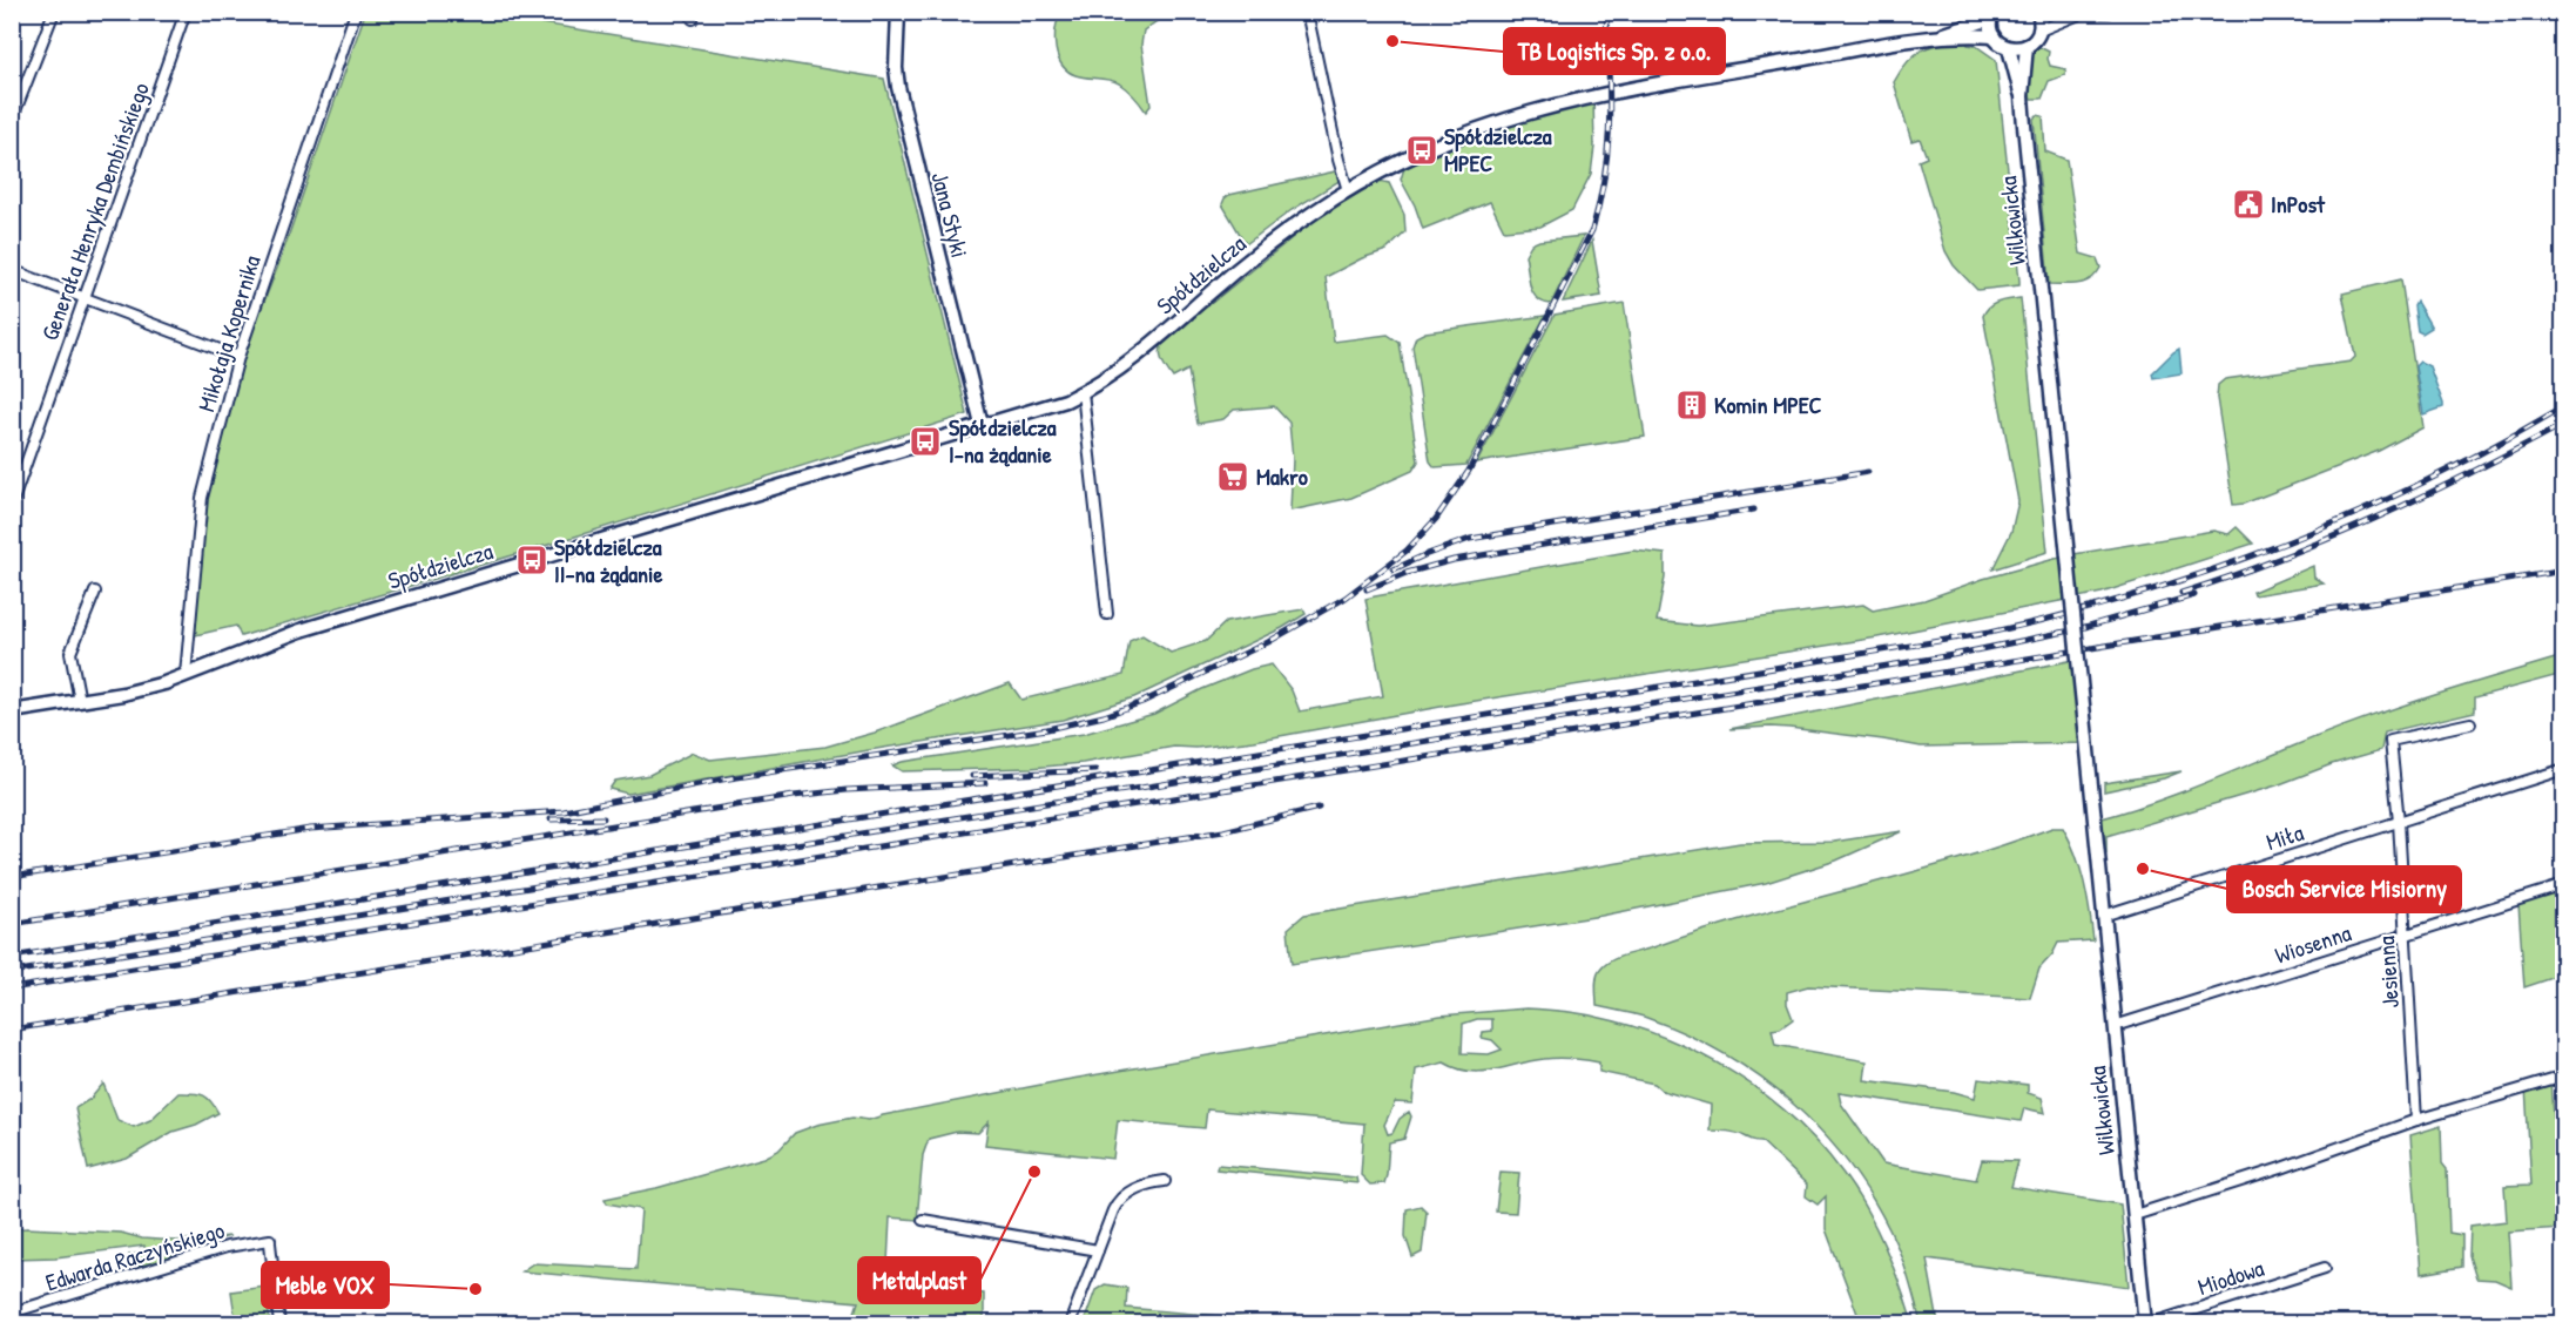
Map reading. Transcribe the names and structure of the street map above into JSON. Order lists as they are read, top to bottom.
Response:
{
  "streets": {
    "street": [
      "Generała Henryka Dembińskiego",
      "Jana Styki",
      "Wilkowicka",
      "Spółdzielcza",
      "Mikołaja Kopernika",
      "Miła",
      "Wiosenna",
      "Jesienna",
      "Edwarda Raczyńskiego",
      "Miodowa"
    ]
  },
  "crossings": [
    ["Jana Styki", "Spółdzielcza"],
    ["Wilkowicka", "Miła"],
    ["Wilkowicka", "Wiosenna"],
    ["Wilkowicka", "Miodowa"],
    ["Spółdzielcza", "Mikołaja Kopernika"],
    ["Miła", "Jesienna"],
    ["Wiosenna", "Jesienna"]
  ],
  "places": {
    "other": [
      "TB Logistics Sp. z o.o.",
      "Bosch Service Misiorny",
      "Metalplast",
      "Meble VOX"
    ],
    "bus stop": ["Spółdzielcza MPEC", "Spółdzielcza I-na żądanie", "Spółdzielcza II-na żądanie"],
    "public building": ["InPost"],
    "building": ["Komin MPEC"],
    "supermarket": ["Makro"]
  }
}
